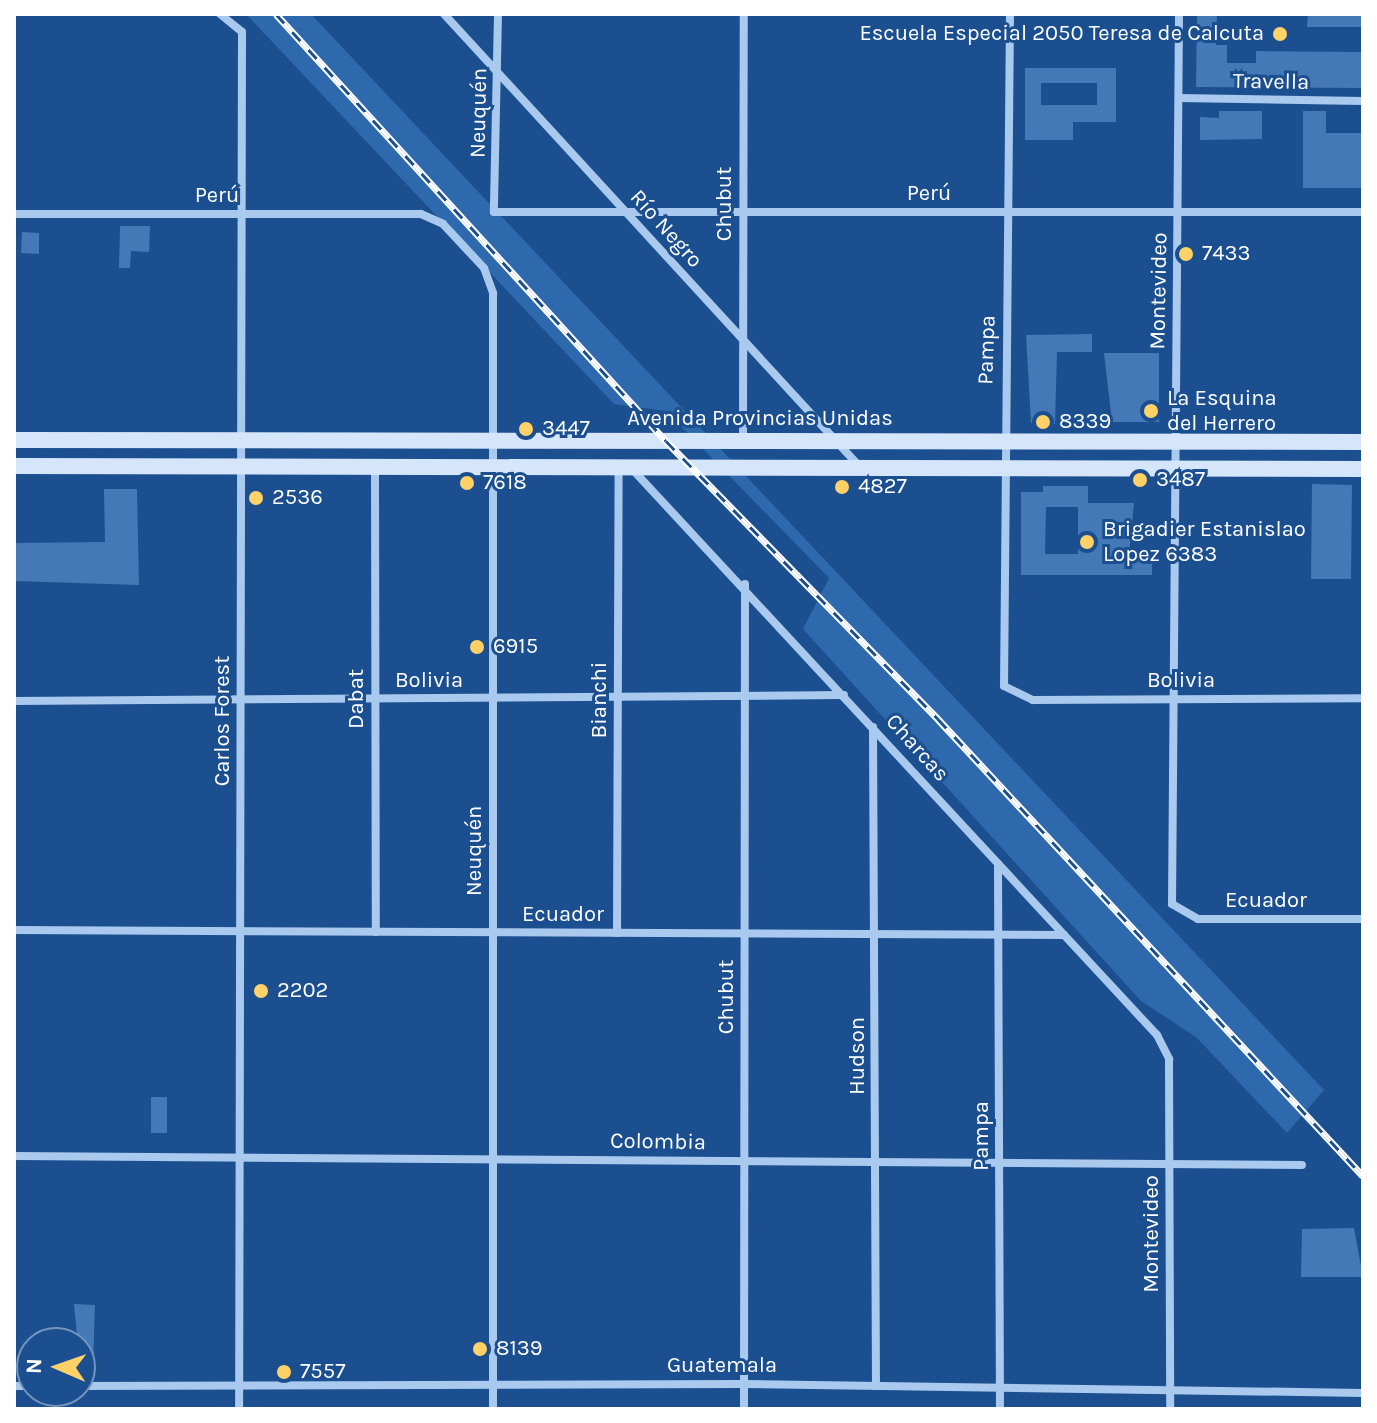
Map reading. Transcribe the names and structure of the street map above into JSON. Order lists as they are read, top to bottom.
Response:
{
  "streets": {
    "main road": ["Avenida Provincias Unidas"],
    "street": [
      "Travella",
      "Neuquén",
      "Perú",
      "Chubut",
      "Río Negro",
      "Montevideo",
      "Pampa",
      "Bolivia",
      "Dabat",
      "Bianchi",
      "Carlos Forest",
      "Charcas",
      "Ecuador",
      "Hudson",
      "Colombia",
      "Guatemala"
    ]
  },
  "crossings": [
    ["Travella", "Montevideo"],
    ["Neuquén", "Perú"],
    ["Neuquén", "Río Negro"],
    ["Neuquén", "Avenida Provincias Unidas"],
    ["Neuquén", "Bolivia"],
    ["Neuquén", "Ecuador"],
    ["Neuquén", "Colombia"],
    ["Neuquén", "Guatemala"],
    ["Perú", "Chubut"],
    ["Perú", "Río Negro"],
    ["Perú", "Montevideo"],
    ["Perú", "Pampa"],
    ["Perú", "Carlos Forest"],
    ["Chubut", "Río Negro"],
    ["Chubut", "Avenida Provincias Unidas"],
    ["Chubut", "Bolivia"],
    ["Chubut", "Charcas"],
    ["Chubut", "Ecuador"],
    ["Chubut", "Colombia"],
    ["Chubut", "Guatemala"],
    ["Río Negro", "Avenida Provincias Unidas"],
    ["Montevideo", "Avenida Provincias Unidas"],
    ["Montevideo", "Bolivia"],
    ["Montevideo", "Charcas"],
    ["Montevideo", "Ecuador"],
    ["Montevideo", "Colombia"],
    ["Montevideo", "Guatemala"],
    ["Pampa", "Avenida Provincias Unidas"],
    ["Pampa", "Bolivia"],
    ["Pampa", "Charcas"],
    ["Pampa", "Ecuador"],
    ["Pampa", "Colombia"],
    ["Pampa", "Guatemala"],
    ["Avenida Provincias Unidas", "Carlos Forest"],
    ["Bolivia", "Dabat"],
    ["Bolivia", "Bianchi"],
    ["Bolivia", "Carlos Forest"],
    ["Bolivia", "Charcas"],
    ["Dabat", "Ecuador"],
    ["Bianchi", "Charcas"],
    ["Bianchi", "Ecuador"],
    ["Carlos Forest", "Ecuador"],
    ["Carlos Forest", "Colombia"],
    ["Carlos Forest", "Guatemala"],
    ["Charcas", "Ecuador"],
    ["Charcas", "Hudson"],
    ["Ecuador", "Hudson"],
    ["Hudson", "Colombia"],
    ["Hudson", "Guatemala"]
  ],
  "places": [
    "Escuela Especial 2050 Teresa de Calcuta",
    "7433",
    "La Esquina del Herrero",
    "8339",
    "3447",
    "3487",
    "7618",
    "4827",
    "2536",
    "Brigadier Estanislao Lopez 6383",
    "6915",
    "2202",
    "8139",
    "7557"
  ],
  "north": "left"
}
